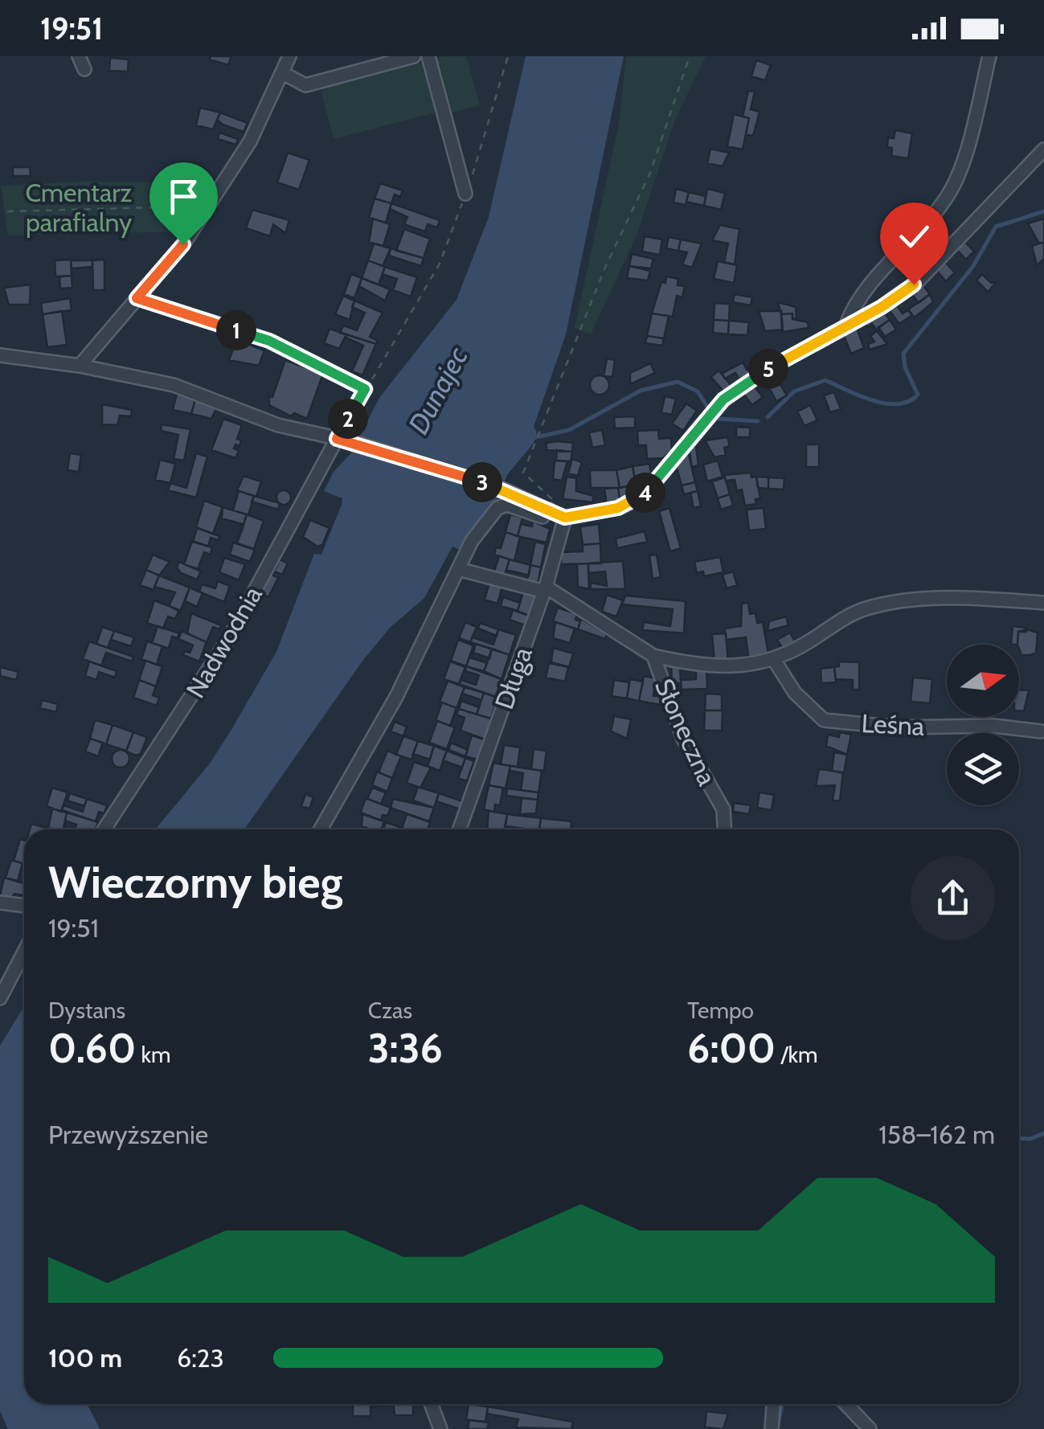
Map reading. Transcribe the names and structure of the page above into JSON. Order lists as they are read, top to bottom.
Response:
{
  "streets": {
    "street": [
      "Nadwodnia",
      "Długa",
      "Leśna",
      "Słoneczna"
    ]
  },
  "crossings": [
    ["Długa", "Słoneczna"]
  ],
  "water": ["Dunajec"],
  "parks": ["Cmentarz parafialny"],
  "north": "right",
  "page": {
    "status": "19:51",
    "pins": [
      "1",
      "5",
      "2",
      "3",
      "4"
    ],
    "heading": ["Wieczorny bieg", "19:51"],
    "stats": [
      ["Dystans", "0.60 km"],
      ["Czas", "3:36"],
      ["Tempo", "6:00 /km"]
    ],
    "chart": ["Przewyższenie", "158–162 m"],
    "list": [
      {
        "name": "100 m",
        "note": "6:23"
      }
    ]
  }
}
